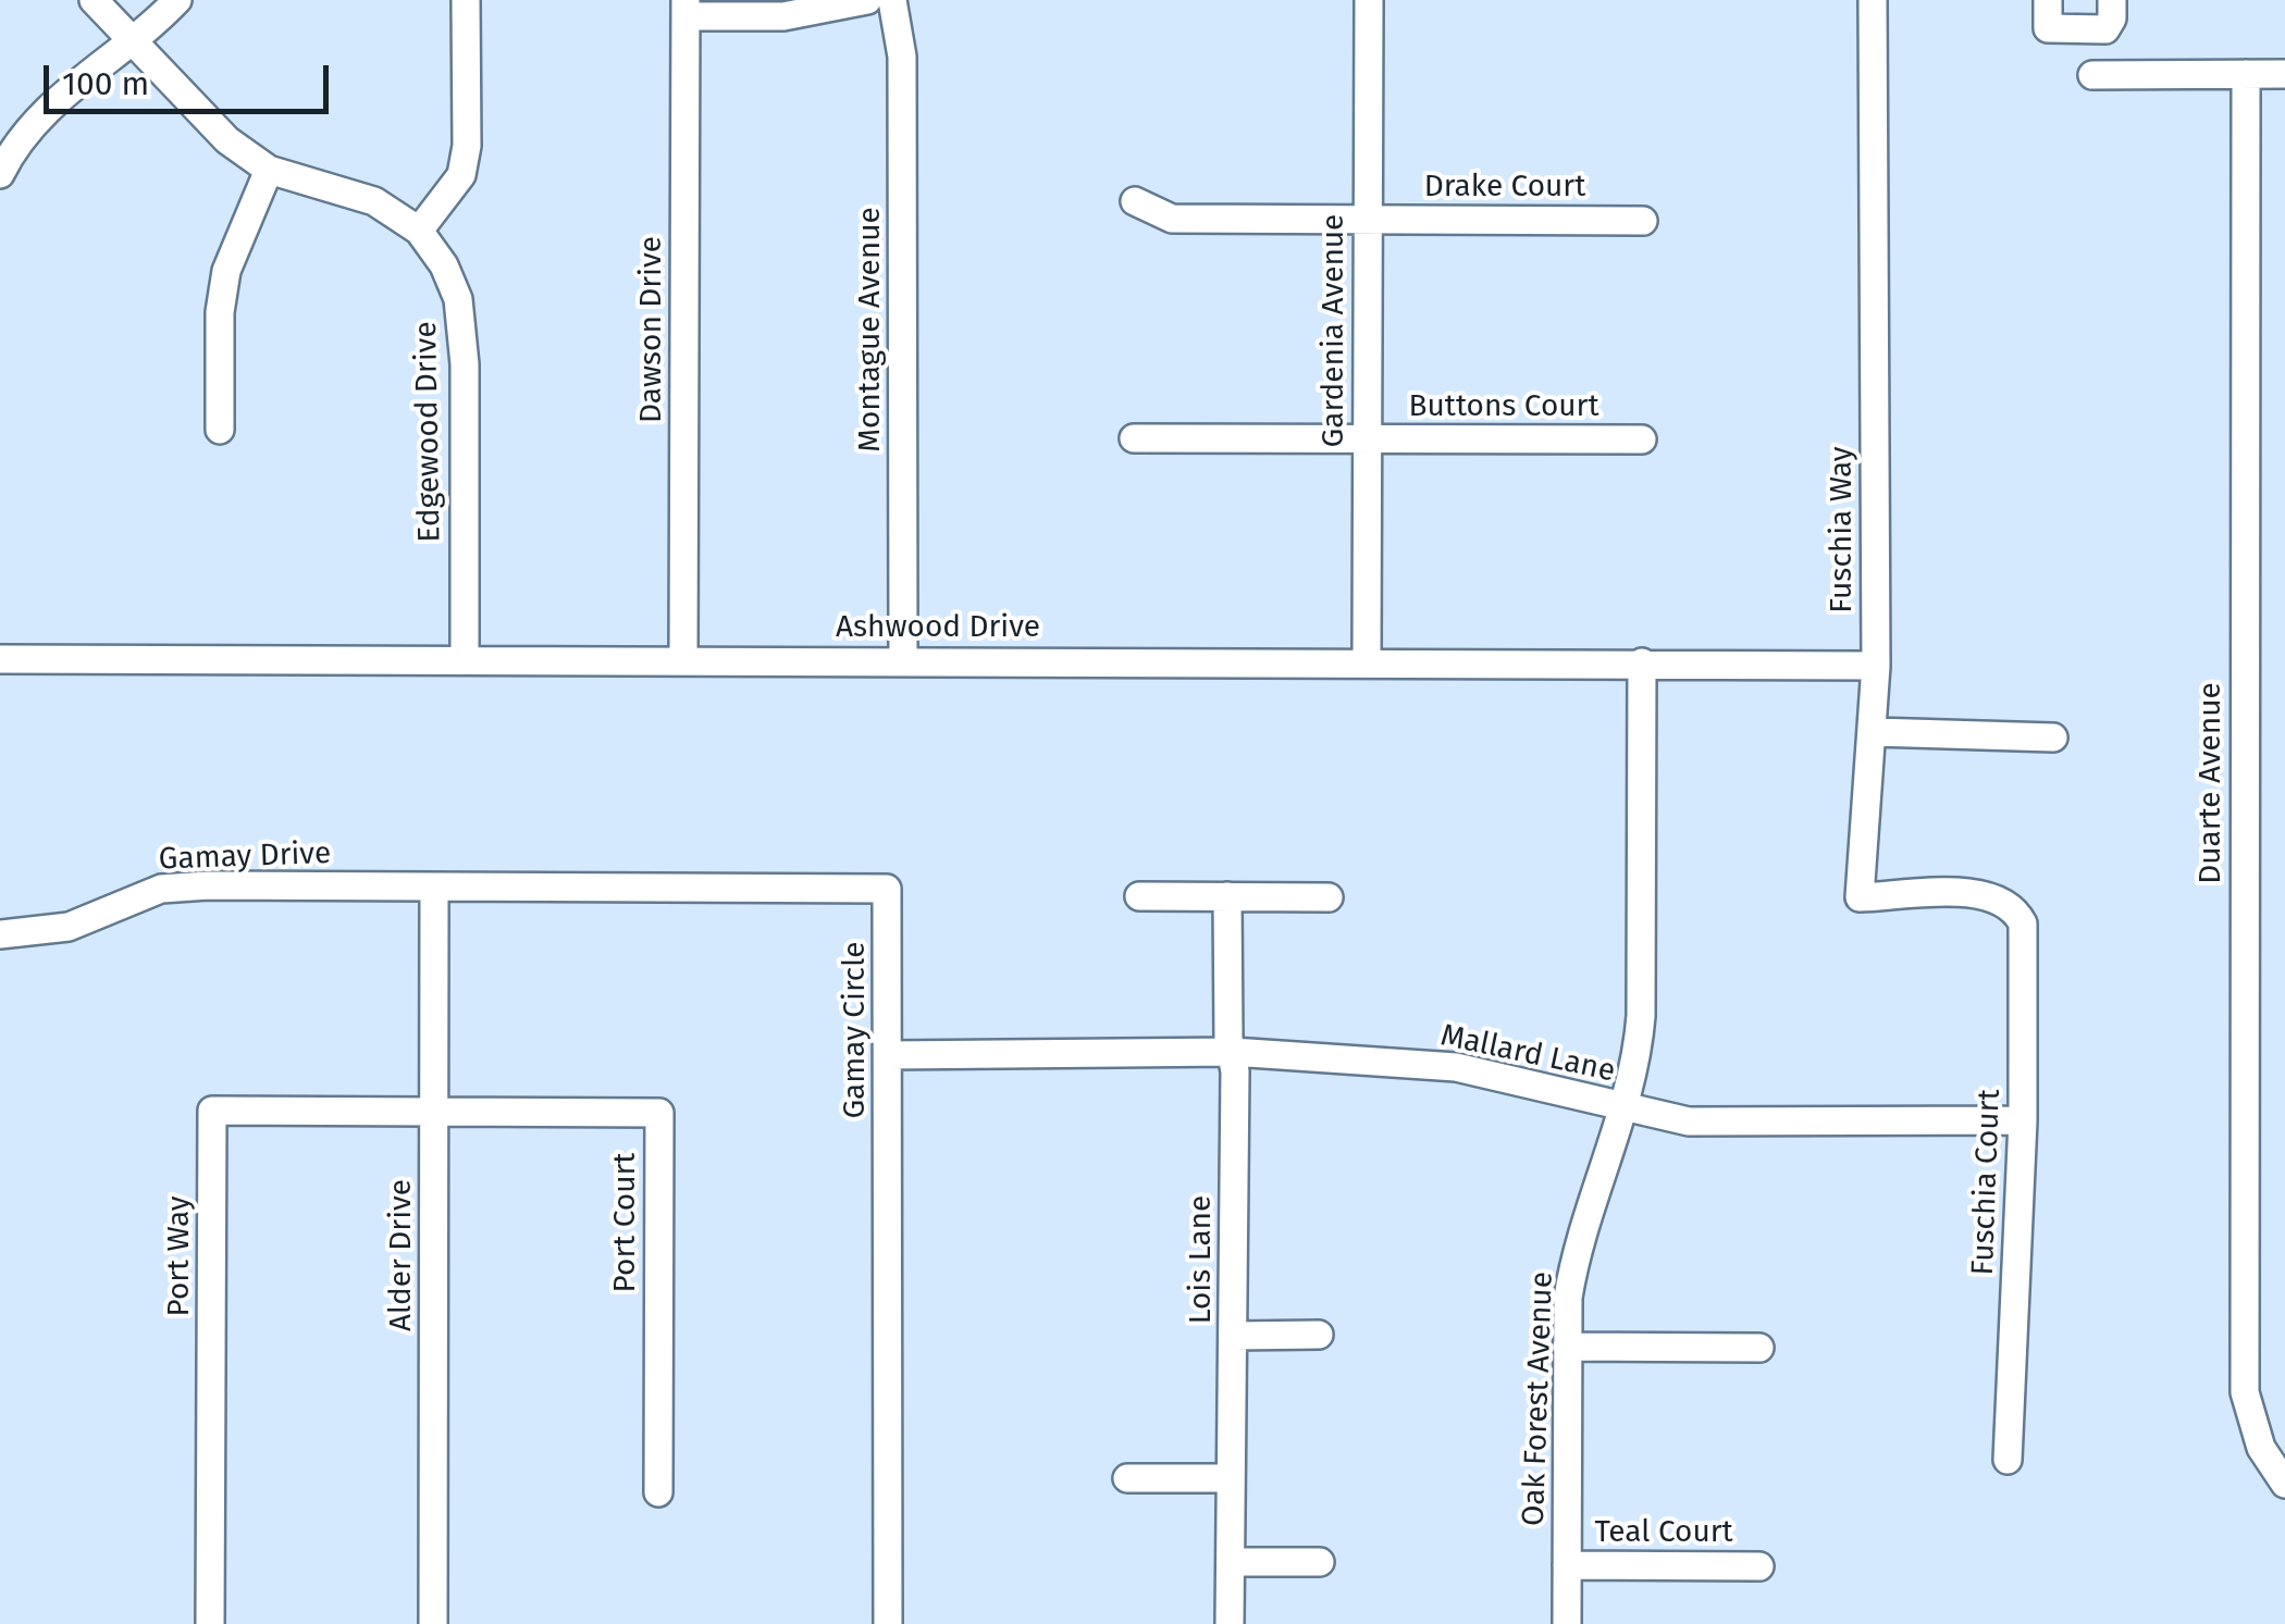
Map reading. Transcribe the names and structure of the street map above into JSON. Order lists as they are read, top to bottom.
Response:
{
  "streets": {
    "street": [
      "Drake Court",
      "Dawson Drive",
      "Montague Avenue",
      "Gardenia Avenue",
      "Buttons Court",
      "Edgewood Drive",
      "Fuschia Way",
      "Ashwood Drive",
      "Duarte Avenue",
      "Gamay Drive",
      "Gamay Circle",
      "Mallard Lane",
      "Fuschia Court",
      "Port Court",
      "Alder Drive",
      "Port Way",
      "Lois Lane",
      "Oak Forest Avenue",
      "Teal Court"
    ]
  },
  "crossings": [
    ["Drake Court", "Gardenia Avenue"],
    ["Dawson Drive", "Ashwood Drive"],
    ["Montague Avenue", "Ashwood Drive"],
    ["Gardenia Avenue", "Buttons Court"],
    ["Gardenia Avenue", "Ashwood Drive"],
    ["Edgewood Drive", "Ashwood Drive"],
    ["Fuschia Way", "Ashwood Drive"],
    ["Fuschia Way", "Fuschia Court"],
    ["Ashwood Drive", "Oak Forest Avenue"],
    ["Gamay Drive", "Gamay Circle"],
    ["Gamay Drive", "Alder Drive"],
    ["Gamay Circle", "Mallard Lane"],
    ["Gamay Circle", "Alder Drive"],
    ["Mallard Lane", "Fuschia Court"],
    ["Mallard Lane", "Lois Lane"],
    ["Mallard Lane", "Oak Forest Avenue"],
    ["Port Court", "Alder Drive"],
    ["Port Court", "Port Way"],
    ["Alder Drive", "Port Way"],
    ["Oak Forest Avenue", "Teal Court"]
  ],
  "scale_bar": "100 m"
}
